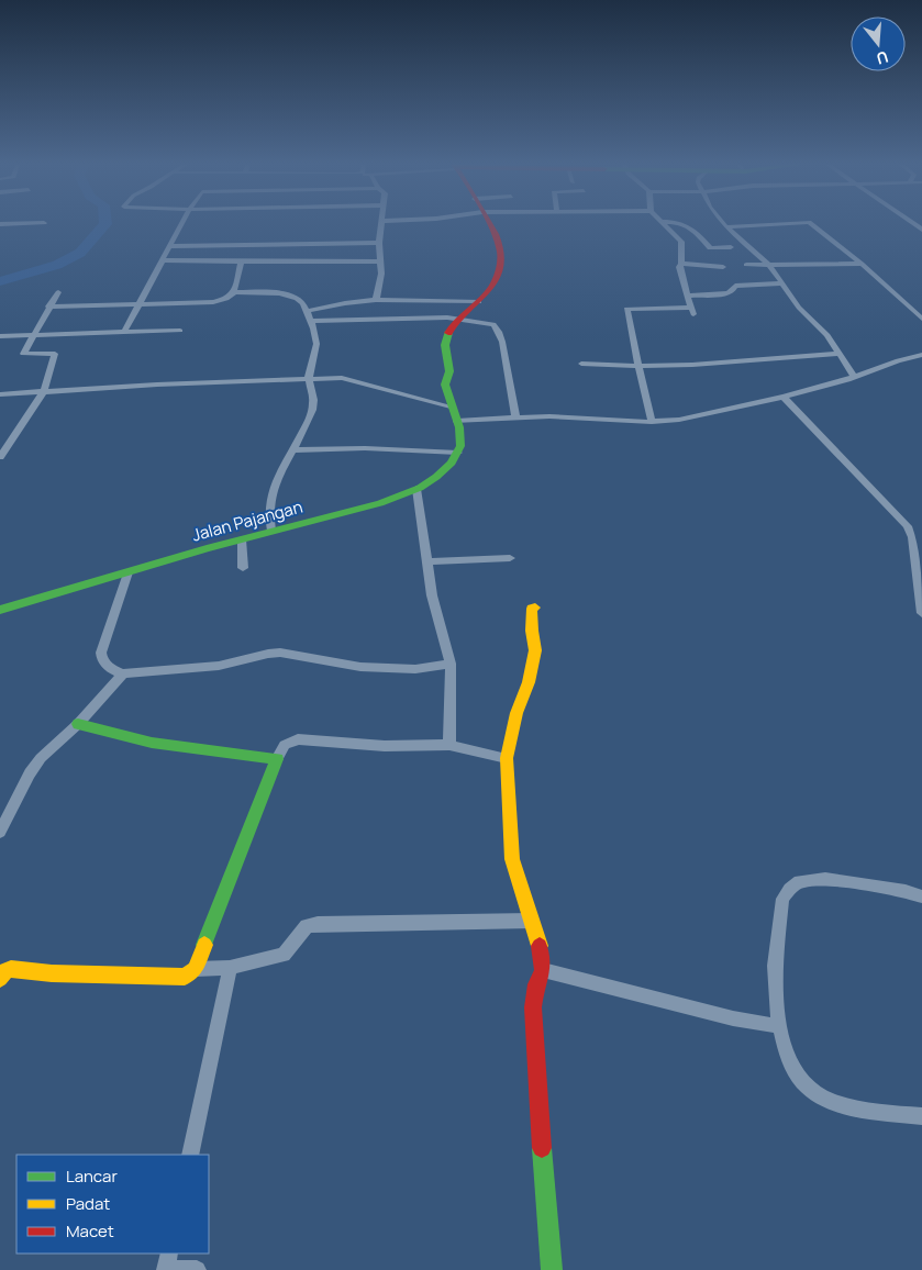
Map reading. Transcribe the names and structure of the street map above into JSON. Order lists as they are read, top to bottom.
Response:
{
  "streets": {
    "main road": ["Jalan Pajangan"]
  },
  "legend": ["Lancar", "Padat", "Macet"],
  "north": "bottom"
}
